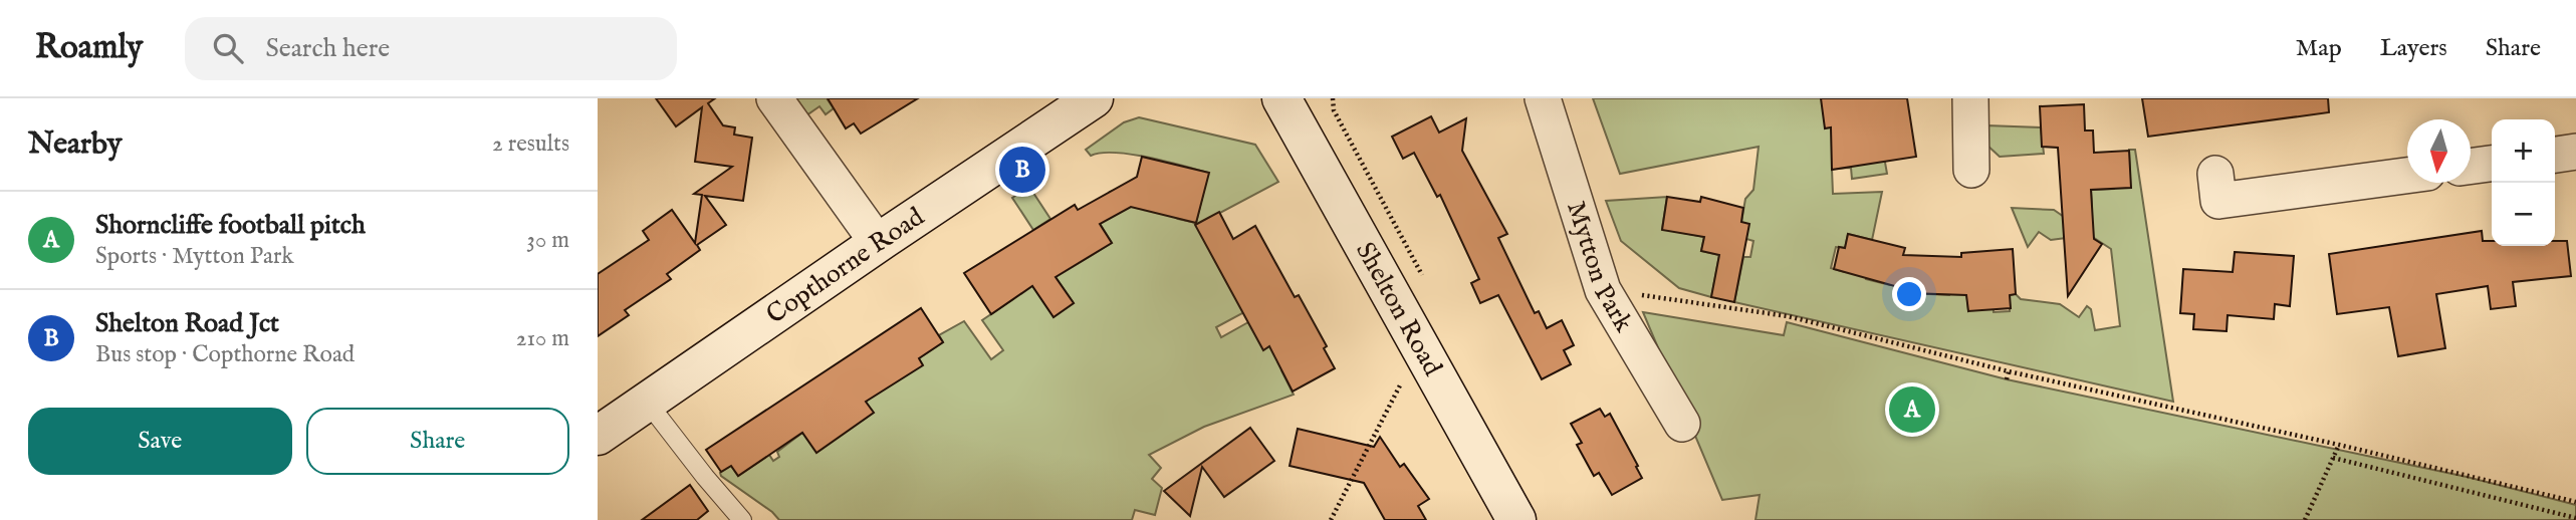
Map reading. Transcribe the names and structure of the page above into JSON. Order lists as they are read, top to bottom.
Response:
{
  "streets": {
    "main road": ["Copthorne Road", "Shelton Road"],
    "street": ["Mytton Park"]
  },
  "north": "bottom",
  "page": {
    "header": "Roamly",
    "search": "Search here",
    "nav": ["Map", "Layers", "Share"],
    "heading": ["Nearby", "2 results"],
    "map_buttons": ["+", "−"],
    "pins": ["B", "A"],
    "list": [
      {
        "mark": "A",
        "name": "Shorncliffe football pitch",
        "note": "Sports · Mytton Park",
        "value": "30 m"
      },
      {
        "mark": "B",
        "name": "Shelton Road Jct",
        "note": "Bus stop · Copthorne Road",
        "value": "210 m"
      }
    ],
    "buttons": ["Save", "Share"]
  }
}
